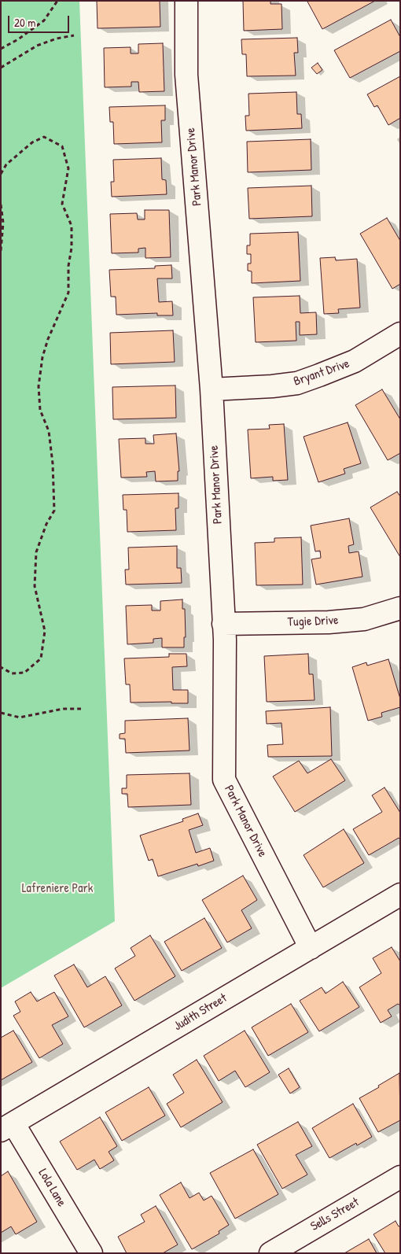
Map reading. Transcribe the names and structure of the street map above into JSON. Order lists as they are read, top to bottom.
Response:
{
  "streets": {
    "street": [
      "Park Manor Drive",
      "Bryant Drive",
      "Tugie Drive",
      "Judith Street",
      "Lola Lane",
      "Sells Street"
    ]
  },
  "crossings": [
    ["Park Manor Drive", "Bryant Drive"],
    ["Park Manor Drive", "Tugie Drive"],
    ["Park Manor Drive", "Judith Street"],
    ["Judith Street", "Lola Lane"]
  ],
  "parks": ["Lafreniere Park"],
  "scale_bar": "20 m"
}
